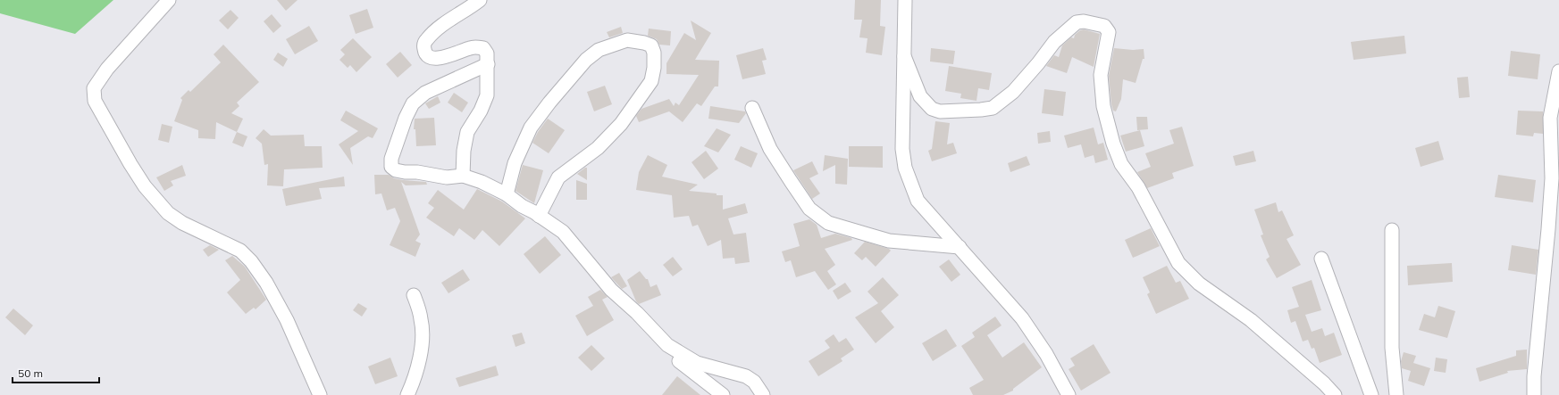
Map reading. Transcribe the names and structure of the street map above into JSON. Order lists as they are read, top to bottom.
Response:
{
  "scale_bar": "50 m"
}
